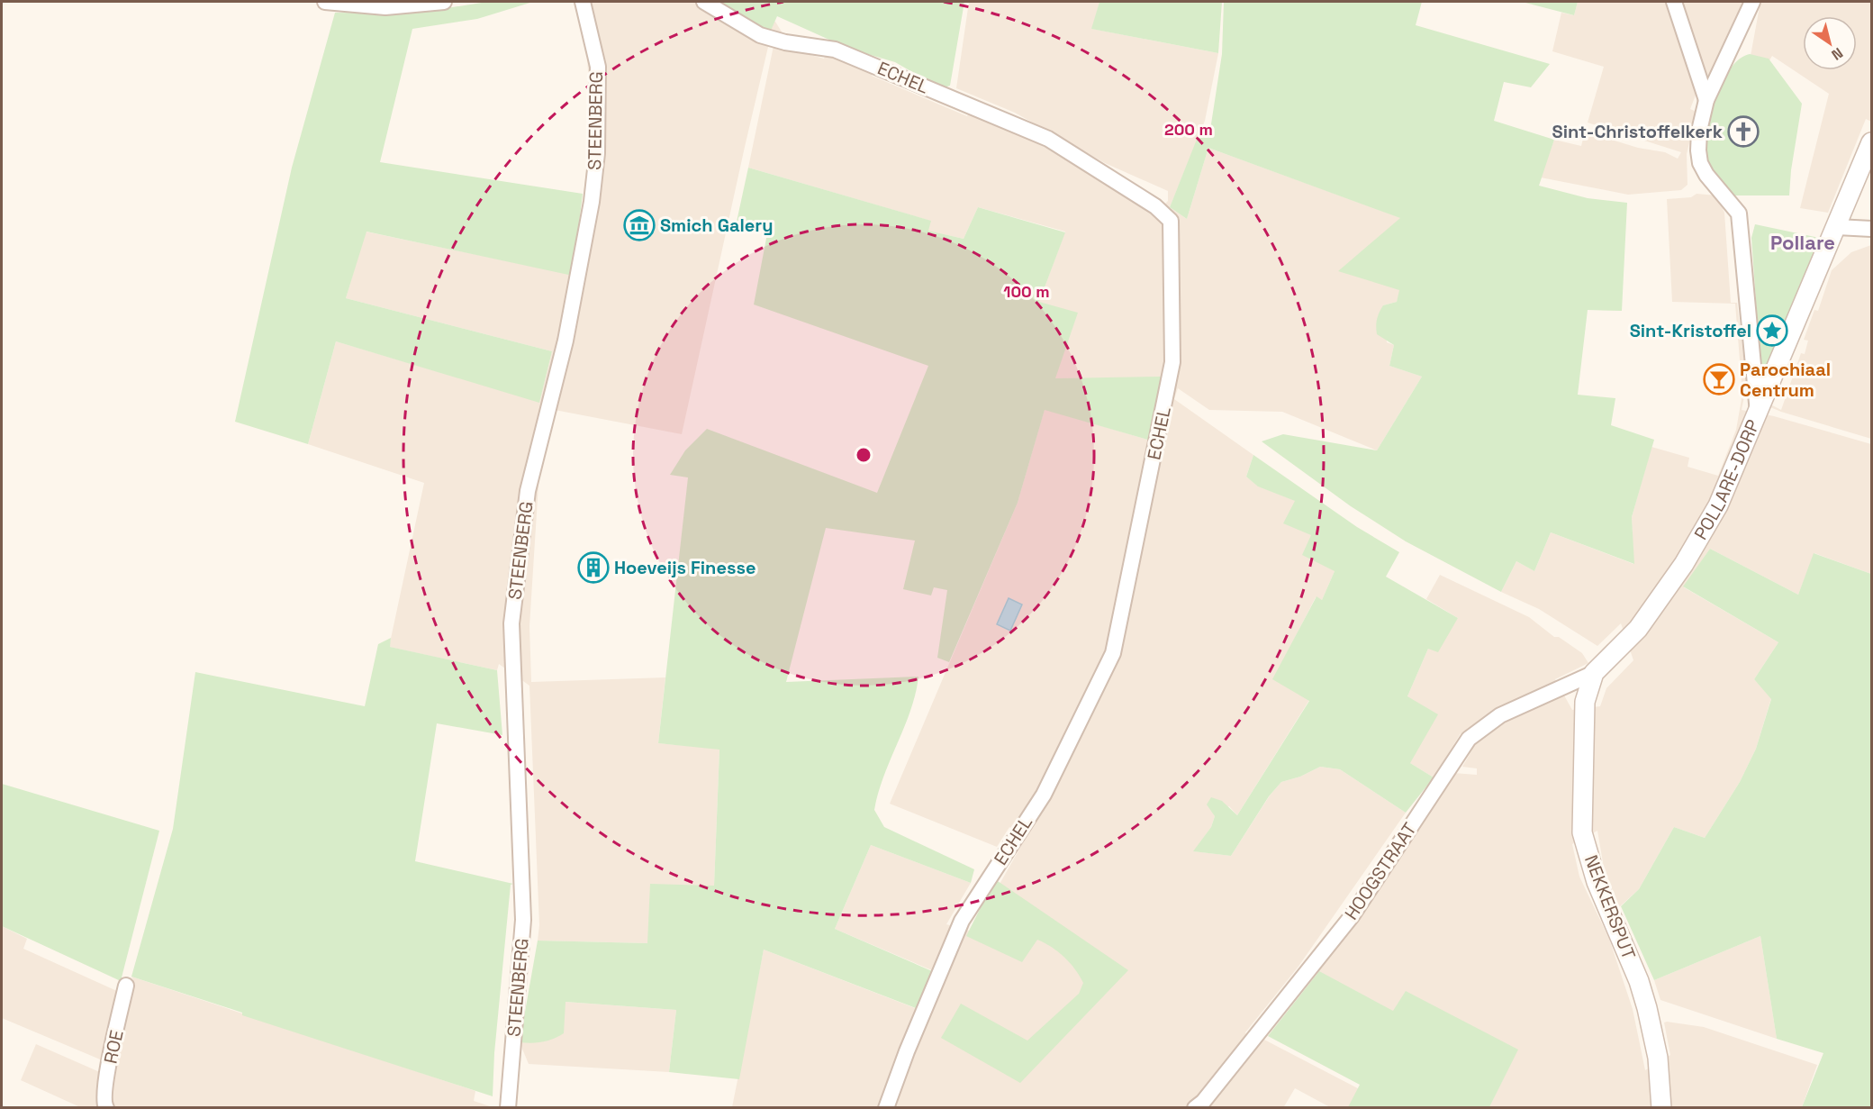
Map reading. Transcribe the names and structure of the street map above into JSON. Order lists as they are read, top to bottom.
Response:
{
  "streets": {
    "street": [
      "ECHEL",
      "STEENBERG",
      "POLLARE-DORP",
      "HOOGSTRAAT",
      "NEKKERSPUT",
      "ROE"
    ]
  },
  "crossings": [
    ["POLLARE-DORP", "HOOGSTRAAT"],
    ["POLLARE-DORP", "NEKKERSPUT"],
    ["HOOGSTRAAT", "NEKKERSPUT"]
  ],
  "districts": ["Pollare"],
  "places": {
    "church": ["Sint-Christoffelkerk"],
    "museum": ["Smich Galery"],
    "place": ["Sint-Kristoffel"],
    "bar": ["Parochiaal Centrum"],
    "building": ["Hoeveijs Finesse"]
  },
  "north": "bottom right",
  "rings": ["200 m", "100 m"]
}
